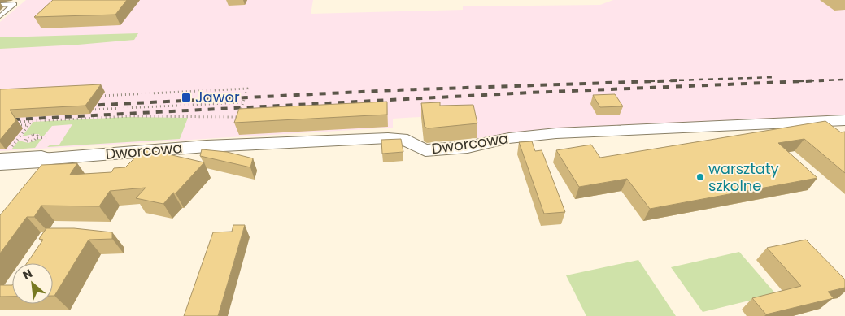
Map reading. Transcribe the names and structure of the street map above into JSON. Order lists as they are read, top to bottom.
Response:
{
  "streets": {
    "street": ["Dworcowa"]
  },
  "places": {
    "transit": ["Jawor"],
    "other": ["warsztaty szkolne"]
  },
  "north": "top left"
}
